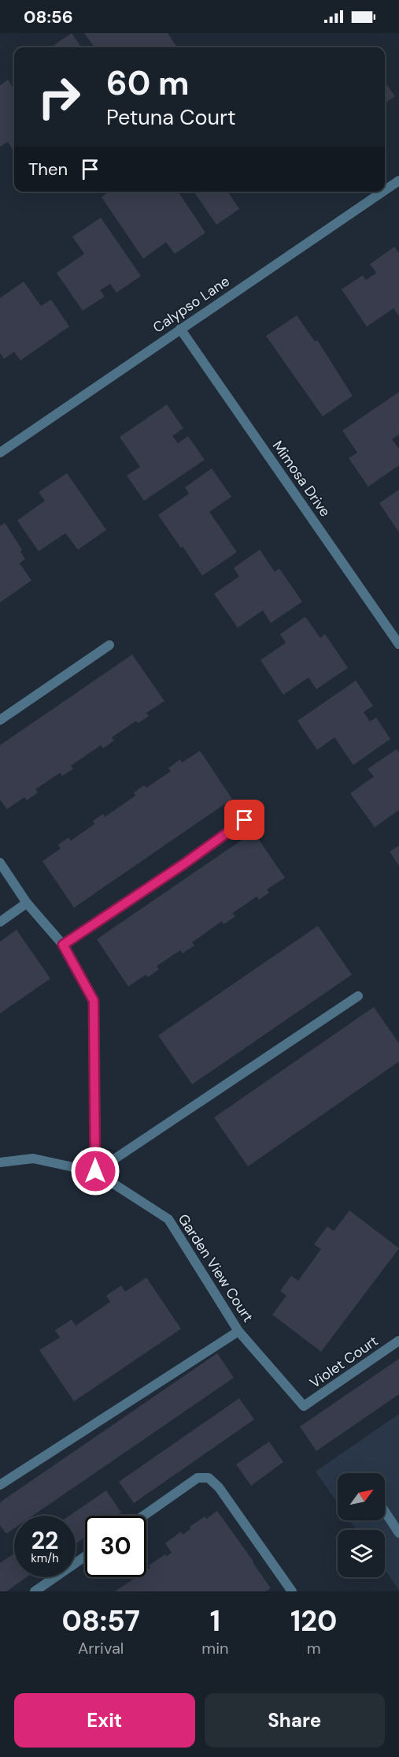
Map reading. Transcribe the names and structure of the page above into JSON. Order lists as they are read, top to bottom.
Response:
{
  "streets": {
    "street": [
      "Calypso Lane",
      "Mimosa Drive",
      "Garden View Court",
      "Violet Court"
    ]
  },
  "crossings": [
    ["Calypso Lane", "Mimosa Drive"],
    ["Garden View Court", "Violet Court"]
  ],
  "north": "top right",
  "page": {
    "status": "08:56",
    "turn": ["60 m", "Petuna Court"],
    "then": "Then",
    "speed": "22 km/h",
    "limit": "30",
    "eta": [
      "08:57",
      "Arrival",
      "1",
      "min",
      "120",
      "m"
    ],
    "buttons": ["Exit", "Share"]
  }
}
